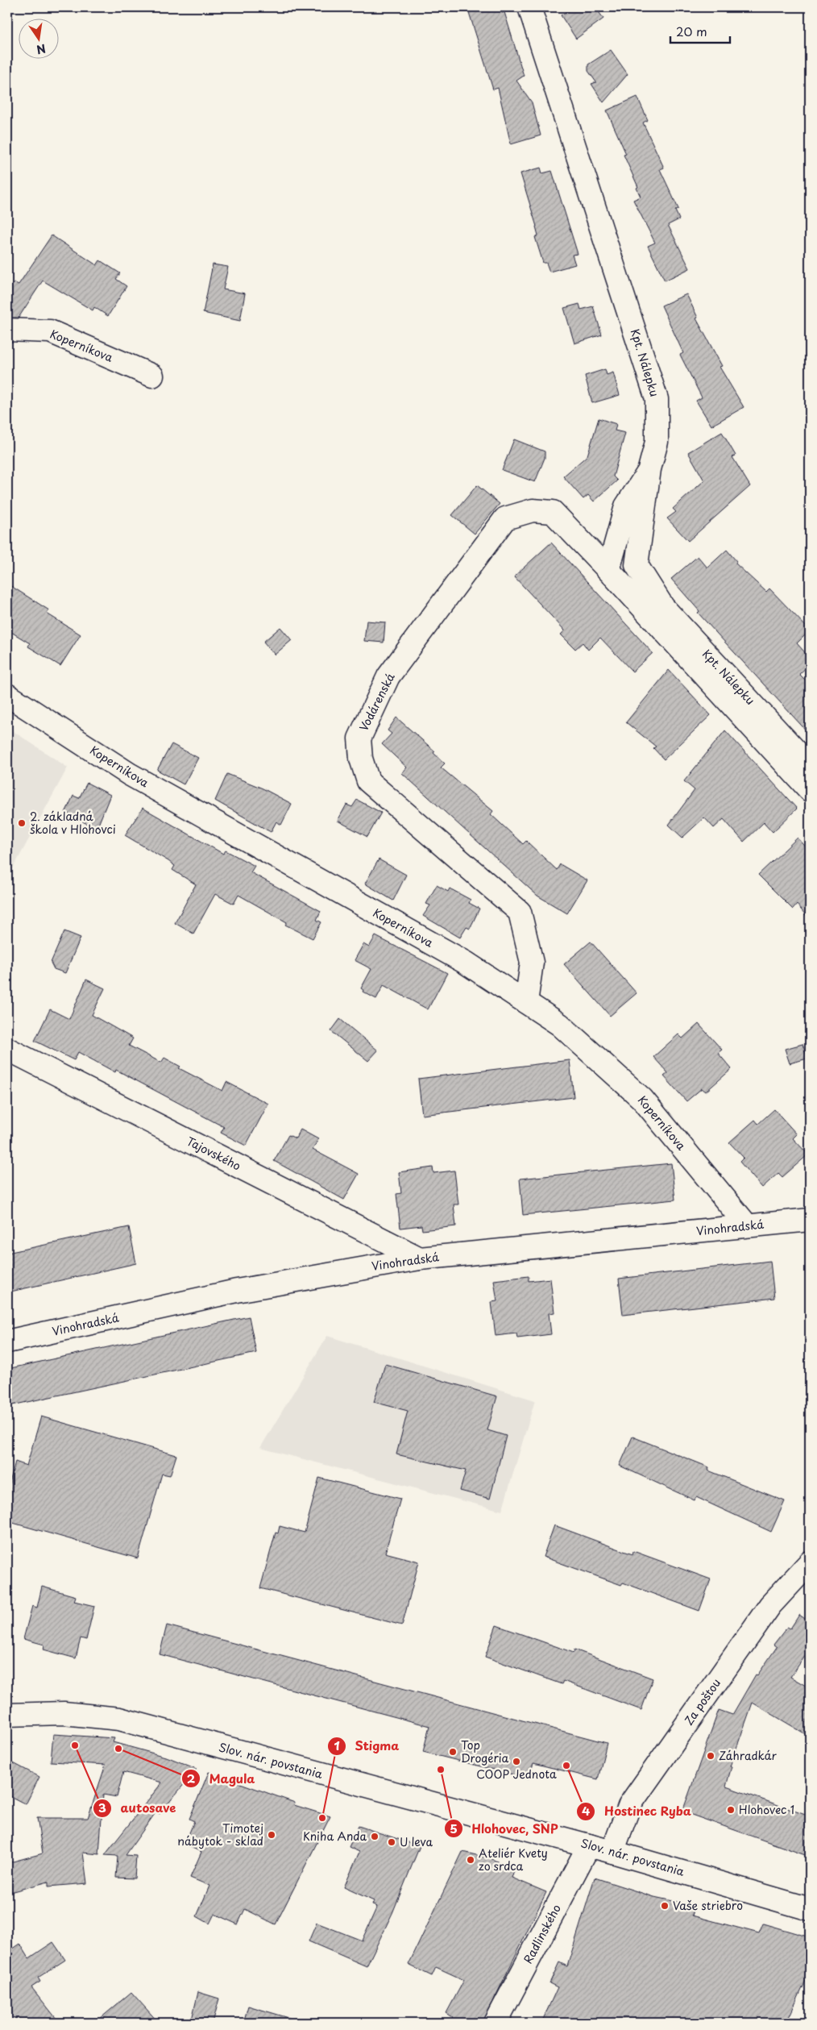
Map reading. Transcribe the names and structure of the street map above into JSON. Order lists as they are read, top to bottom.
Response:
{
  "streets": {
    "street": [
      "Koperníkova",
      "Kpt. Nálepku",
      "Vodárenská",
      "Tajovského",
      "Vinohradská",
      "Za poštou",
      "Slov. nár. povstania",
      "Radlinského"
    ]
  },
  "crossings": [
    ["Koperníkova", "Vodárenská"],
    ["Koperníkova", "Vinohradská"],
    ["Tajovského", "Vinohradská"],
    ["Za poštou", "Slov. nár. povstania"],
    ["Slov. nár. povstania", "Radlinského"]
  ],
  "places": [
    "2. základná škola v Hlohovci",
    "autosave",
    "Magula",
    "Top Drogéria",
    "Záhradkár",
    "COOP Jednota",
    "Hostinec Ryba",
    "Hlohovec, SNP",
    "Hlohovec 1",
    "Stigma",
    "Timotej nábytok - sklad",
    "Kniha Anda",
    "U leva",
    "Ateliér Kvety zo srdca",
    "Vaše striebro"
  ],
  "scale_bar": "20 m",
  "north": "bottom"
}
